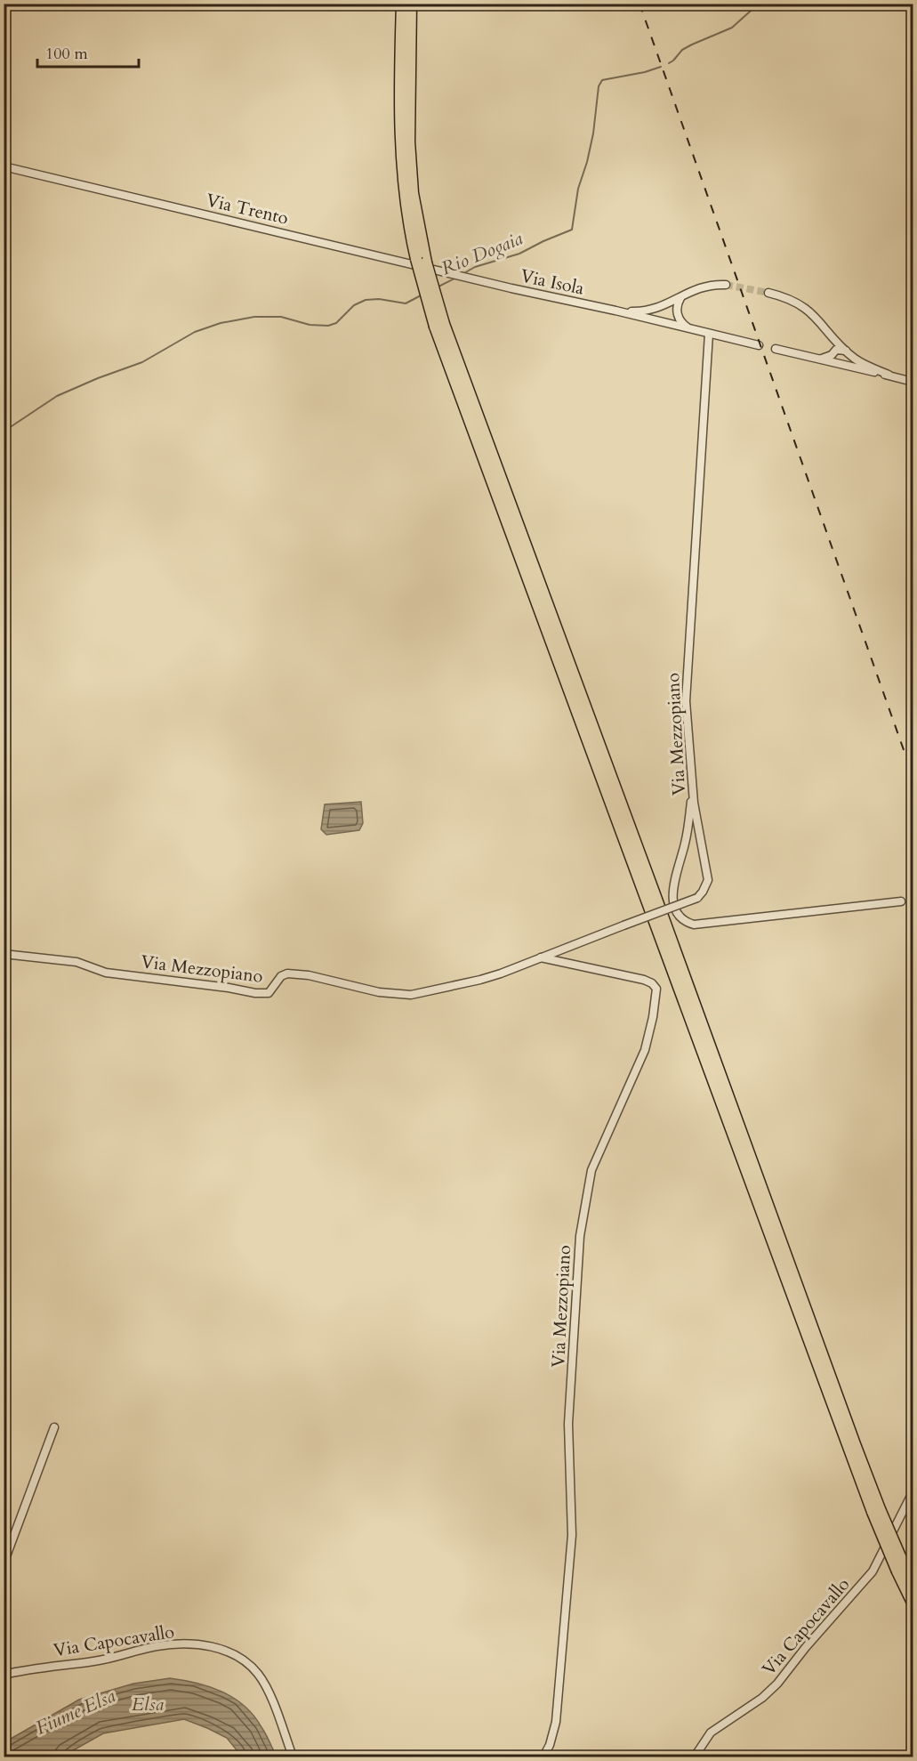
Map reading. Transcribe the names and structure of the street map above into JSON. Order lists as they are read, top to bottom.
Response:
{
  "streets": {
    "street": [
      "Via Trento",
      "Via Isola",
      "Via Mezzopiano",
      "Via Capocavallo"
    ]
  },
  "crossings": [
    ["Via Trento", "Via Isola"]
  ],
  "water": ["Rio Dogaia", "Elsa", "Fiume Elsa"],
  "scale_bar": "100 m"
}
